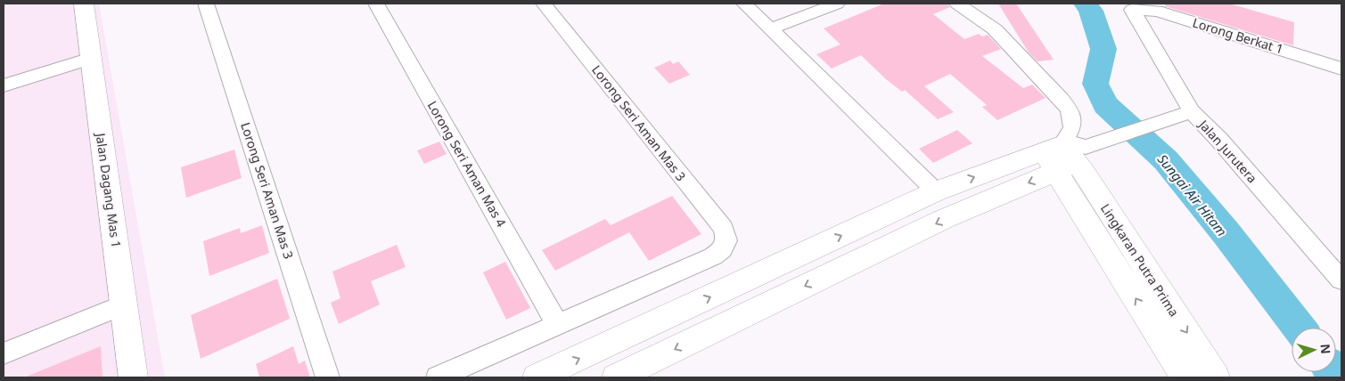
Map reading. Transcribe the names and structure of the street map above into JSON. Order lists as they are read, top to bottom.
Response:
{
  "streets": {
    "main road": ["Jalan Dagang Mas 1", "Lingkaran Putra Prima"],
    "street": [
      "Lorong Berkat 1",
      "Lorong Seri Aman Mas 3",
      "Jalan Jurutera",
      "Lorong Seri Aman Mas 4"
    ]
  },
  "crossings": [
    ["Lorong Berkat 1", "Jalan Jurutera"],
    ["Lorong Seri Aman Mas 3", "Lorong Seri Aman Mas 4"]
  ],
  "water": ["Sungai Air Hitam"],
  "north": "right"
}
